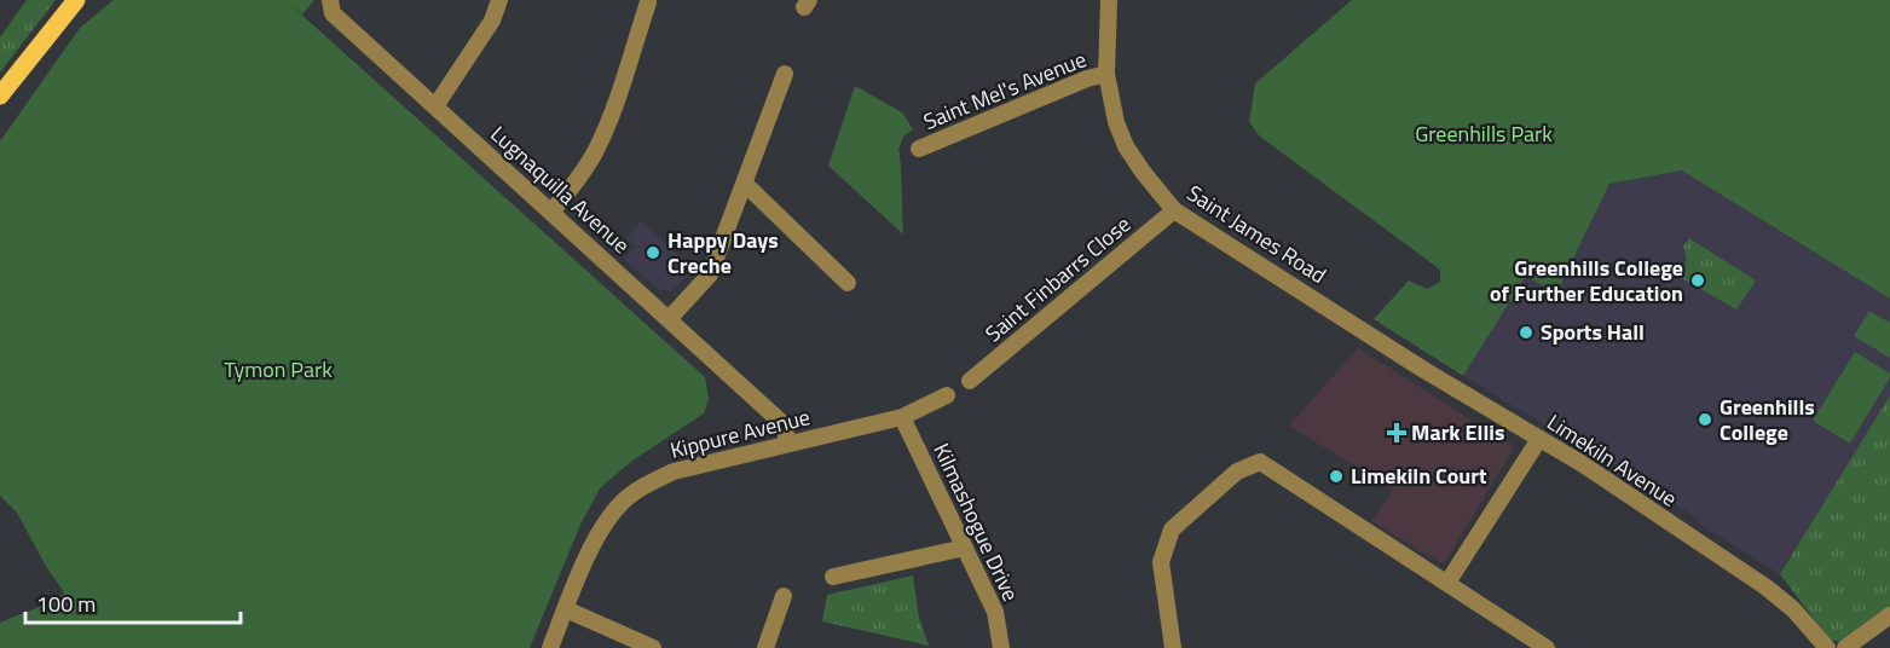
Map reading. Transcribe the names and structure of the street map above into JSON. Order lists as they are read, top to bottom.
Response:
{
  "streets": {
    "street": [
      "Saint Mel's Avenue",
      "Lugnaquilla Avenue",
      "Saint James Road",
      "Saint Finbarrs Close",
      "Kippure Avenue",
      "Limekiln Avenue",
      "Kilmashogue Drive"
    ]
  },
  "crossings": [
    ["Saint Mel's Avenue", "Saint James Road"],
    ["Lugnaquilla Avenue", "Kippure Avenue"],
    ["Saint James Road", "Saint Finbarrs Close"],
    ["Saint James Road", "Limekiln Avenue"],
    ["Kippure Avenue", "Kilmashogue Drive"]
  ],
  "parks": ["Greenhills Park", "Tymon Park"],
  "places": {
    "other": [
      "Happy Days Creche",
      "Greenhills College of Further Education",
      "Sports Hall",
      "Greenhills College",
      "Limekiln Court"
    ],
    "health": ["Mark Ellis"]
  },
  "scale_bar": "100 m"
}
